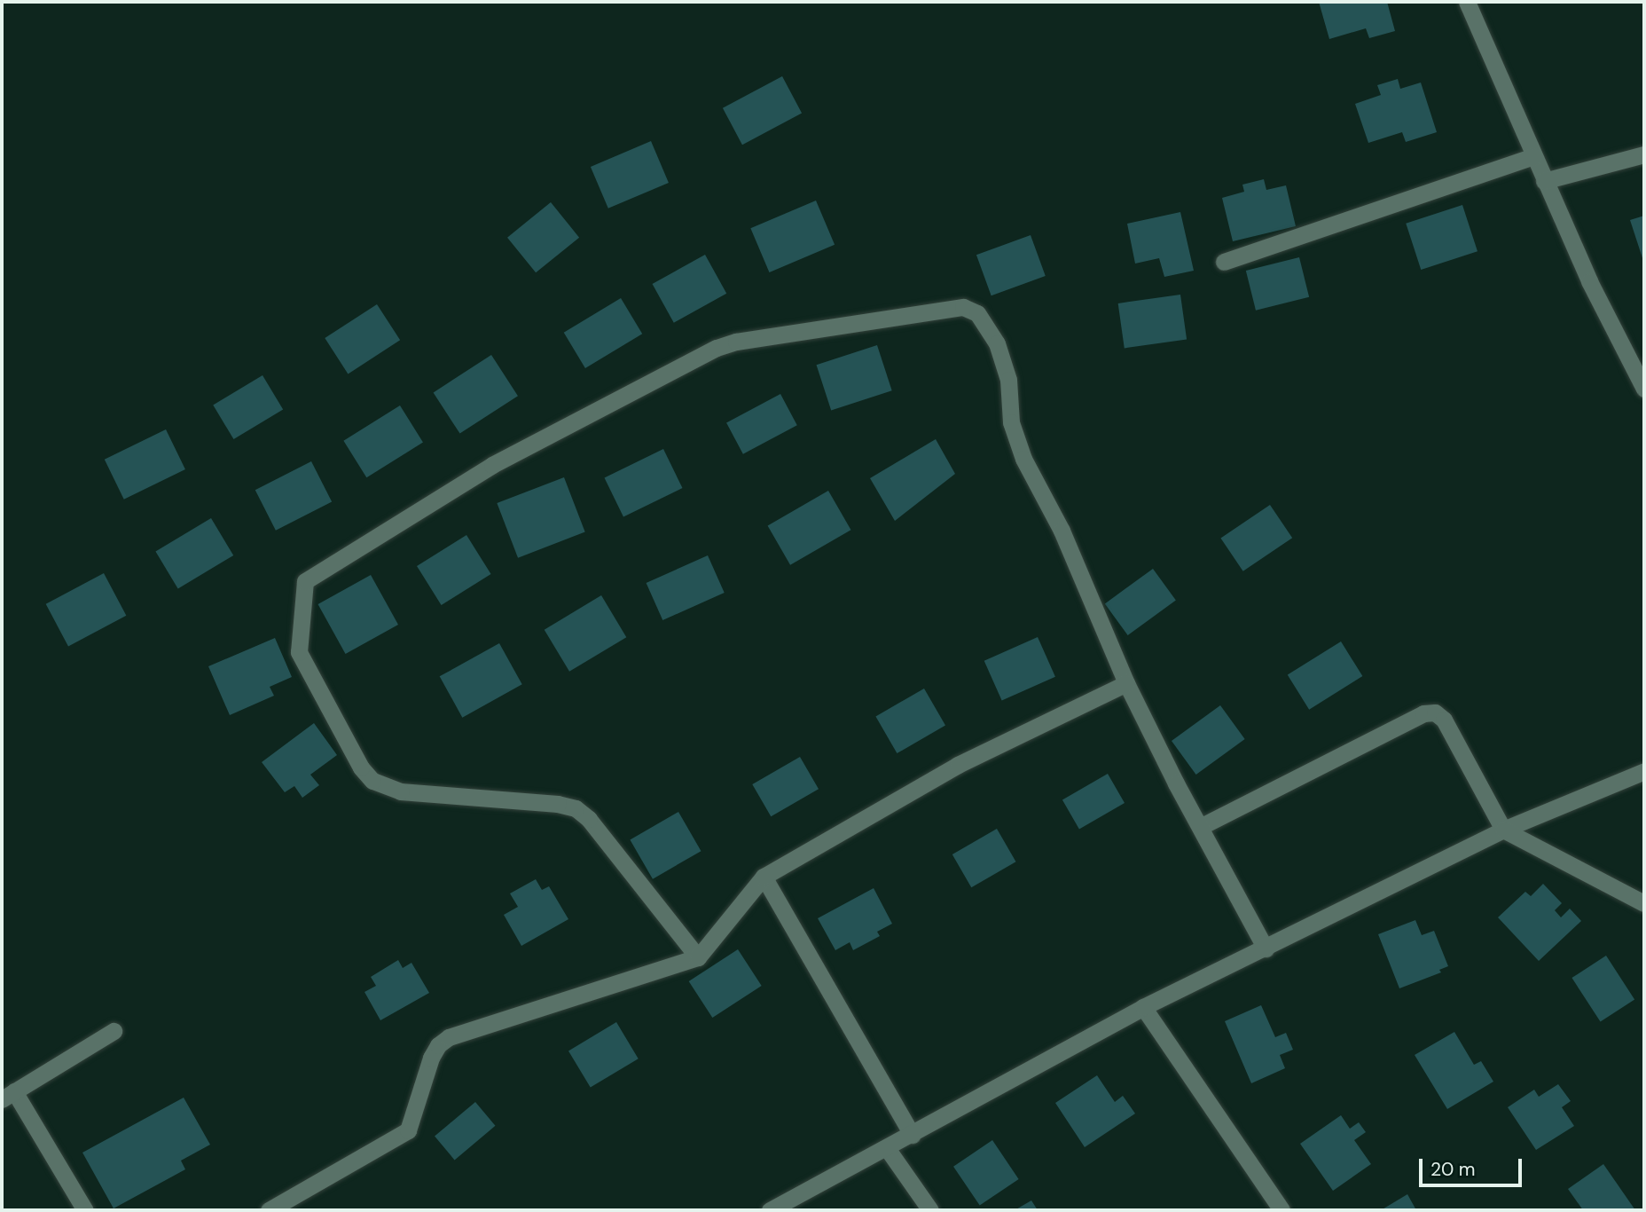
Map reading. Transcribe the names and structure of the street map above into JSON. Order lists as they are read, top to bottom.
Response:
{
  "scale_bar": "20 m"
}
